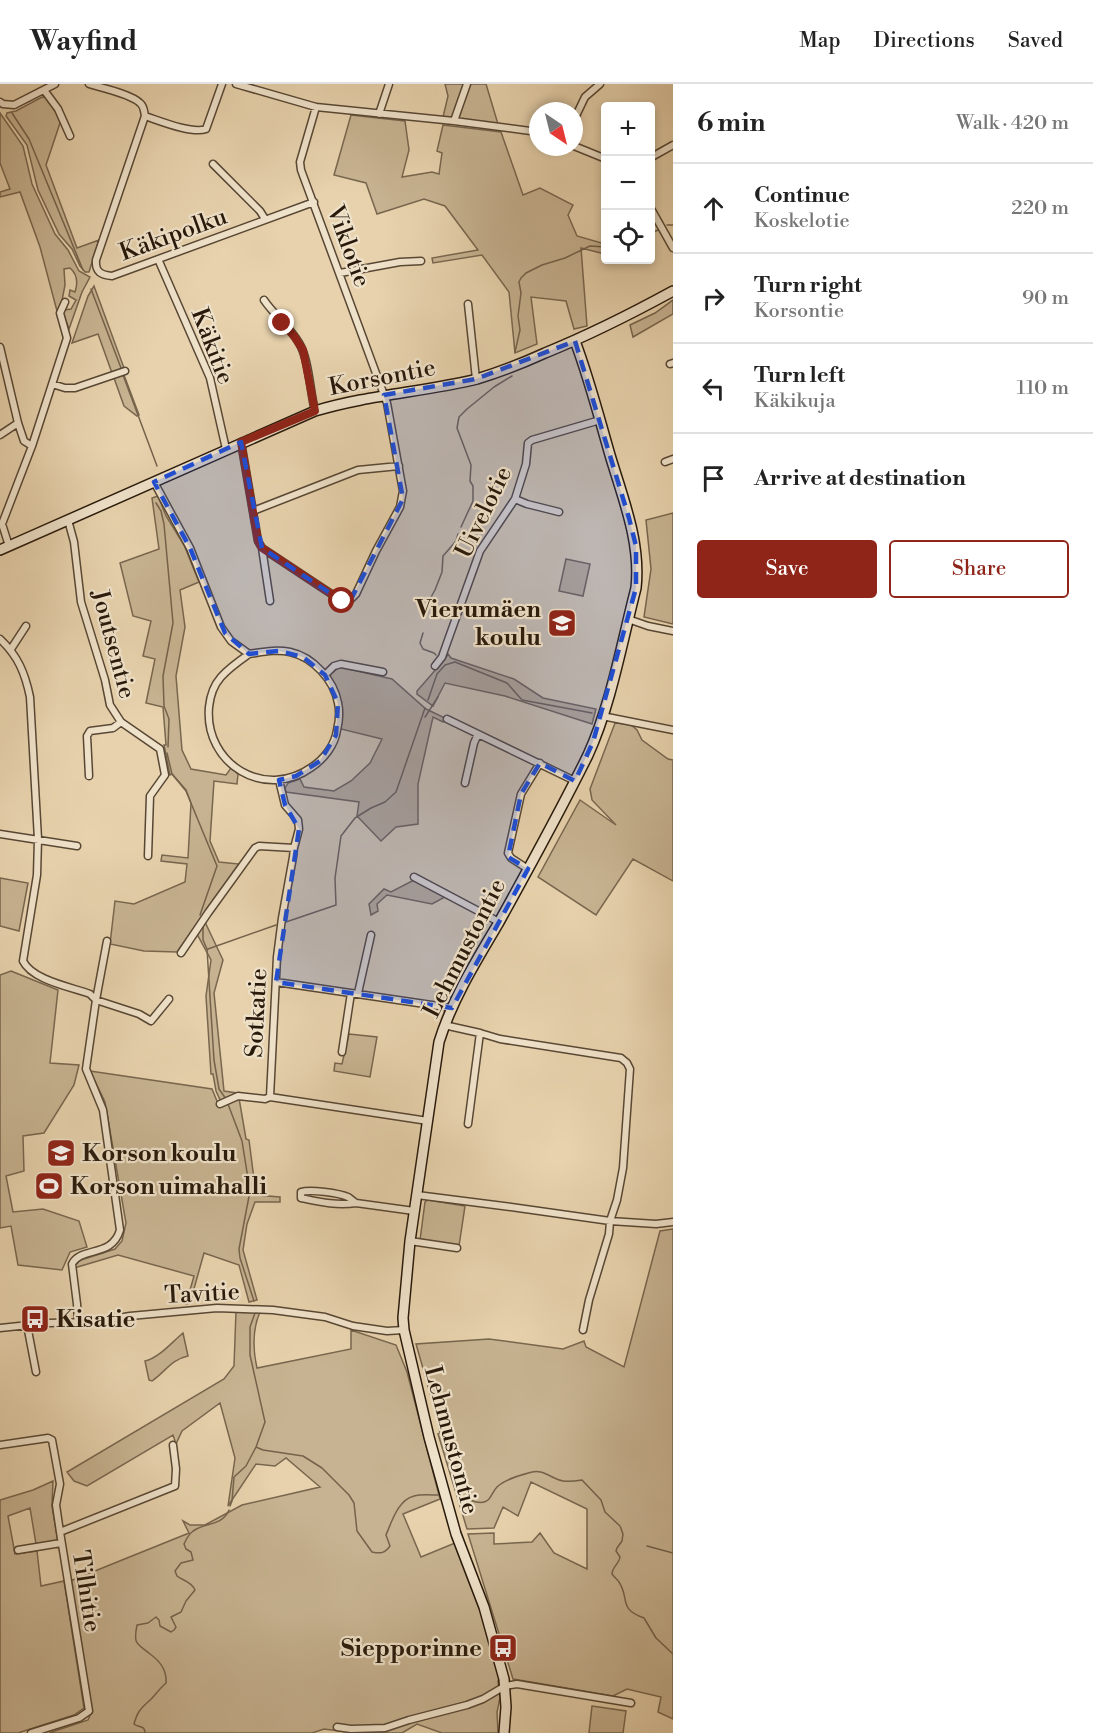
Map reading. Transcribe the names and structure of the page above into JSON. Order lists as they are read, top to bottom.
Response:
{
  "streets": {
    "main road": ["Korsontie", "Lehmustontie"],
    "street": [
      "Käkipolku",
      "Viklotie",
      "Käkitie",
      "Uivelotie",
      "Joutsentie",
      "Sotkatie",
      "Tavitie",
      "Tilhitie"
    ]
  },
  "crossings": [
    ["Käkipolku", "Viklotie"],
    ["Käkipolku", "Käkitie"],
    ["Viklotie", "Korsontie"],
    ["Käkitie", "Korsontie"],
    ["Korsontie", "Joutsentie"],
    ["Korsontie", "Lehmustontie"],
    ["Uivelotie", "Lehmustontie"],
    ["Lehmustontie", "Tavitie"]
  ],
  "places": {
    "school or university": ["Vierumäen koulu", "Korson koulu"],
    "sports": ["Korson uimahalli"],
    "bus stop": ["Kisatie", "Siepporinne"]
  },
  "north": "bottom right",
  "page": {
    "header": "Wayfind",
    "nav": ["Map", "Directions", "Saved"],
    "heading": ["6 min", "Walk · 420 m"],
    "map_buttons": ["+", "−"],
    "list": [
      ["Continue", "Koskelotie", "220 m"],
      ["Turn right", "Korsontie", "90 m"],
      ["Turn left", "Käkikuja", "110 m"],
      "Arrive at destination"
    ],
    "buttons": ["Save", "Share"]
  }
}
